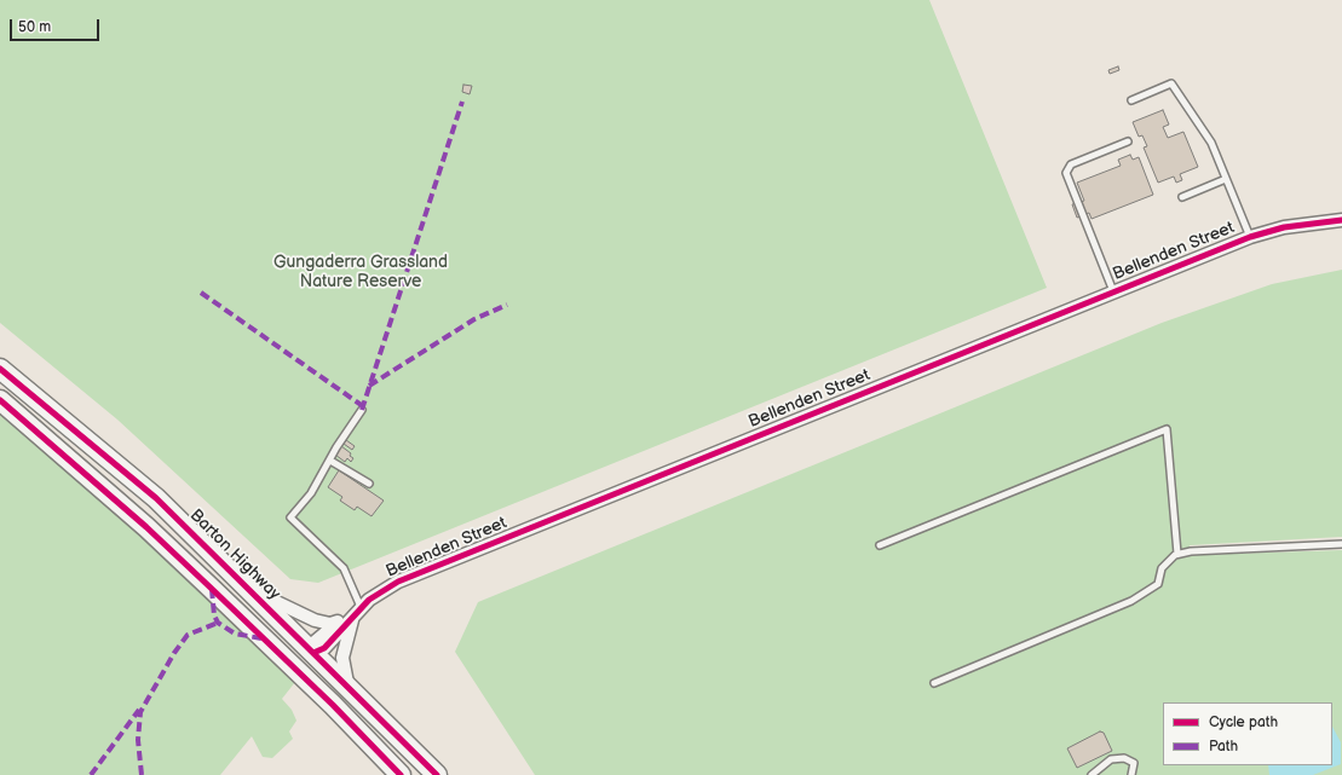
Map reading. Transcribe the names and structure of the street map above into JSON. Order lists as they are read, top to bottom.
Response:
{
  "streets": {
    "highway": ["Barton Highway"],
    "street": ["Bellenden Street"]
  },
  "crossings": [
    ["Bellenden Street", "Barton Highway"]
  ],
  "parks": ["Gungaderra Grassland Nature Reserve"],
  "legend": ["Cycle path", "Path"],
  "scale_bar": "50 m"
}
